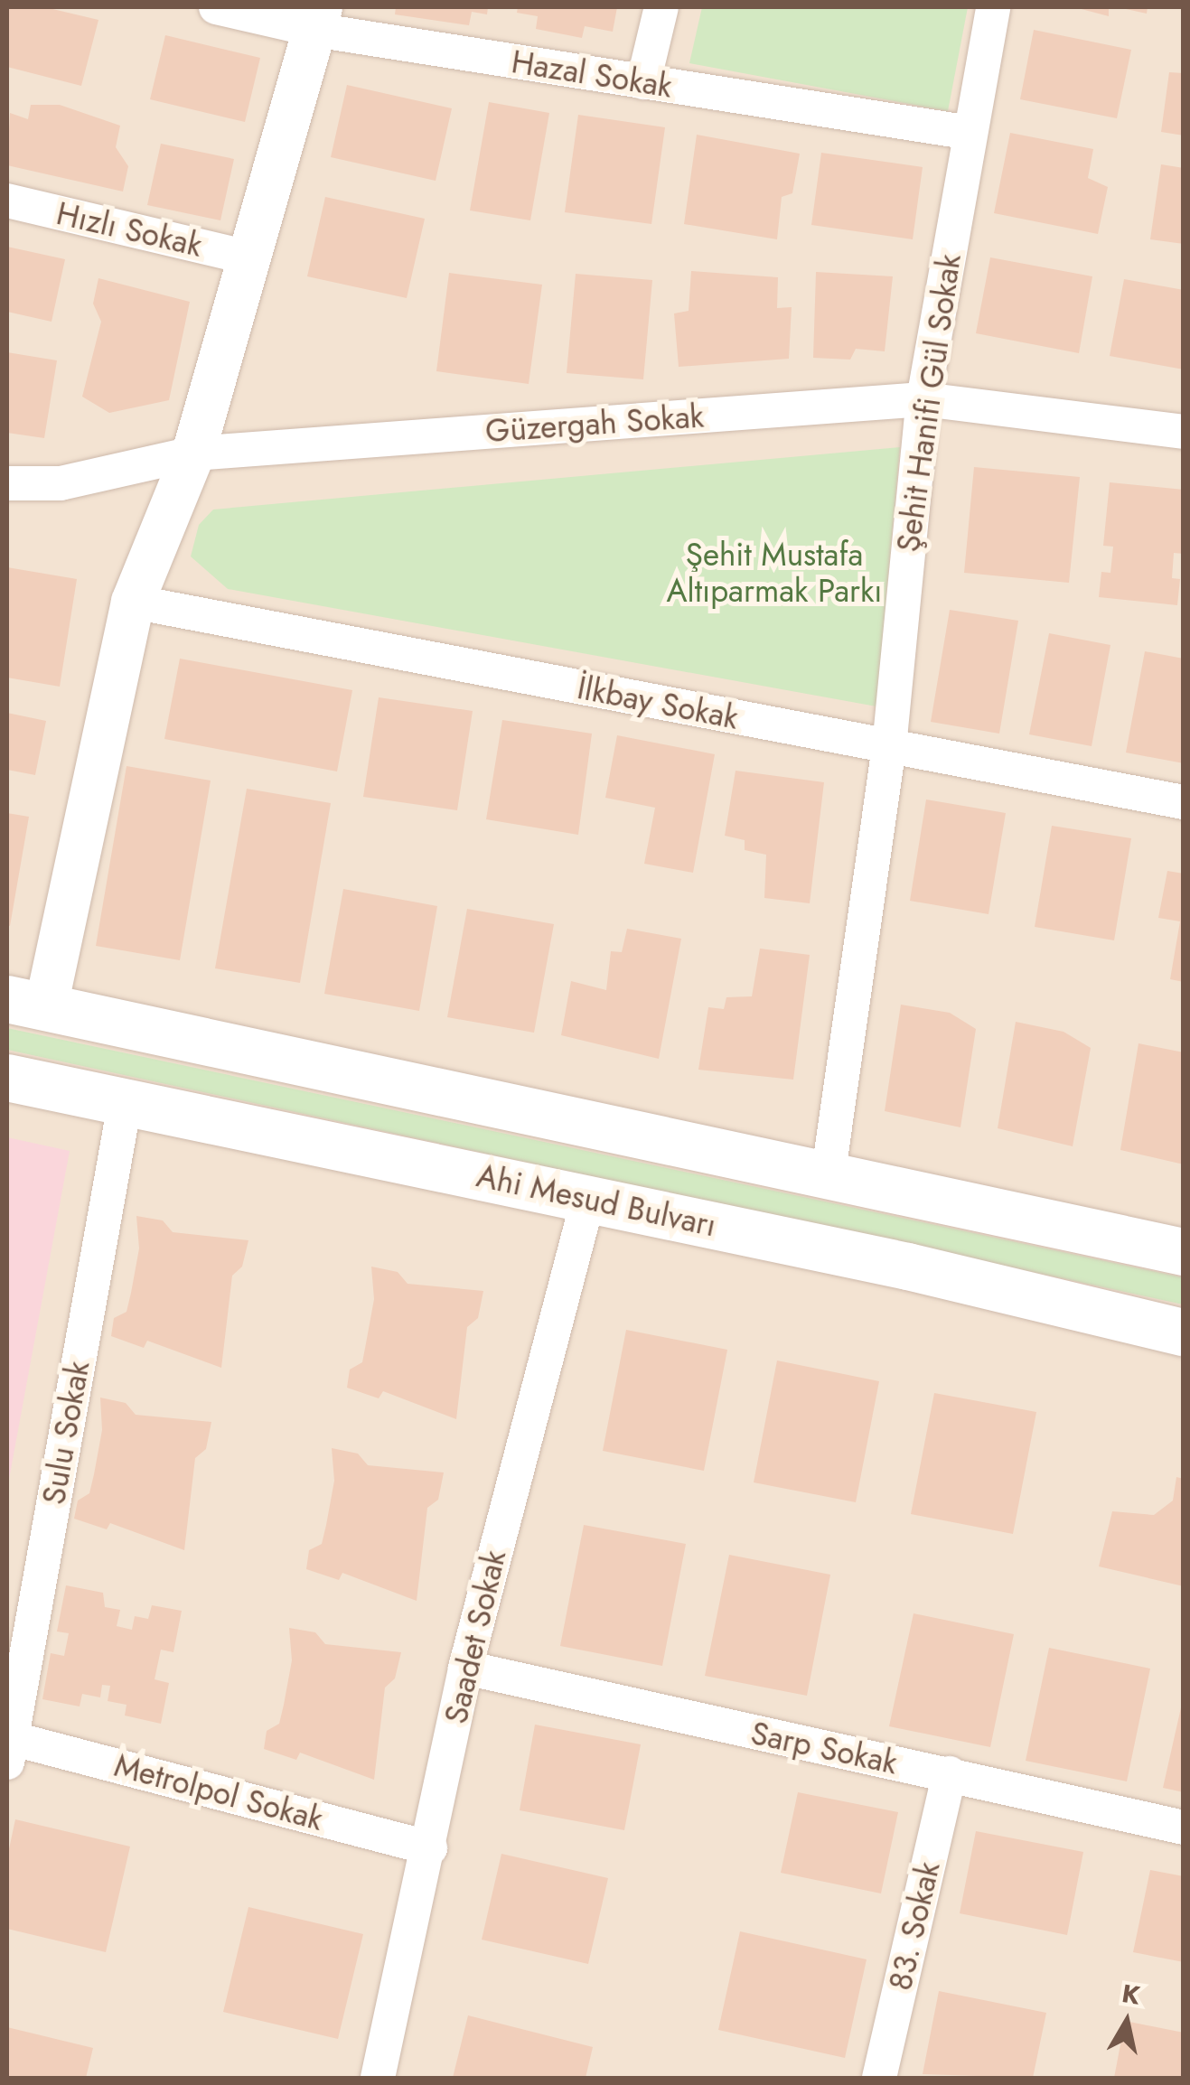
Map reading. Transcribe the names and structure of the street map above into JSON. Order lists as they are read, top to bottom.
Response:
{
  "streets": {
    "main road": ["Ahi Mesud Bulvarı"],
    "street": [
      "Hazal Sokak",
      "Hızlı Sokak",
      "Şehit Hanifi Gül Sokak",
      "Güzergah Sokak",
      "İlkbay Sokak",
      "Sulu Sokak",
      "Saadet Sokak",
      "Sarp Sokak",
      "Metrolpol Sokak",
      "83. Sokak"
    ]
  },
  "crossings": [
    ["Hazal Sokak", "Şehit Hanifi Gül Sokak"],
    ["Şehit Hanifi Gül Sokak", "Güzergah Sokak"],
    ["Şehit Hanifi Gül Sokak", "İlkbay Sokak"],
    ["Ahi Mesud Bulvarı", "Sulu Sokak"],
    ["Ahi Mesud Bulvarı", "Saadet Sokak"],
    ["Sulu Sokak", "Metrolpol Sokak"],
    ["Saadet Sokak", "Sarp Sokak"],
    ["Saadet Sokak", "Metrolpol Sokak"],
    ["Sarp Sokak", "83. Sokak"]
  ],
  "parks": ["Şehit Mustafa Altıparmak Parkı"],
  "north": "top"
}
